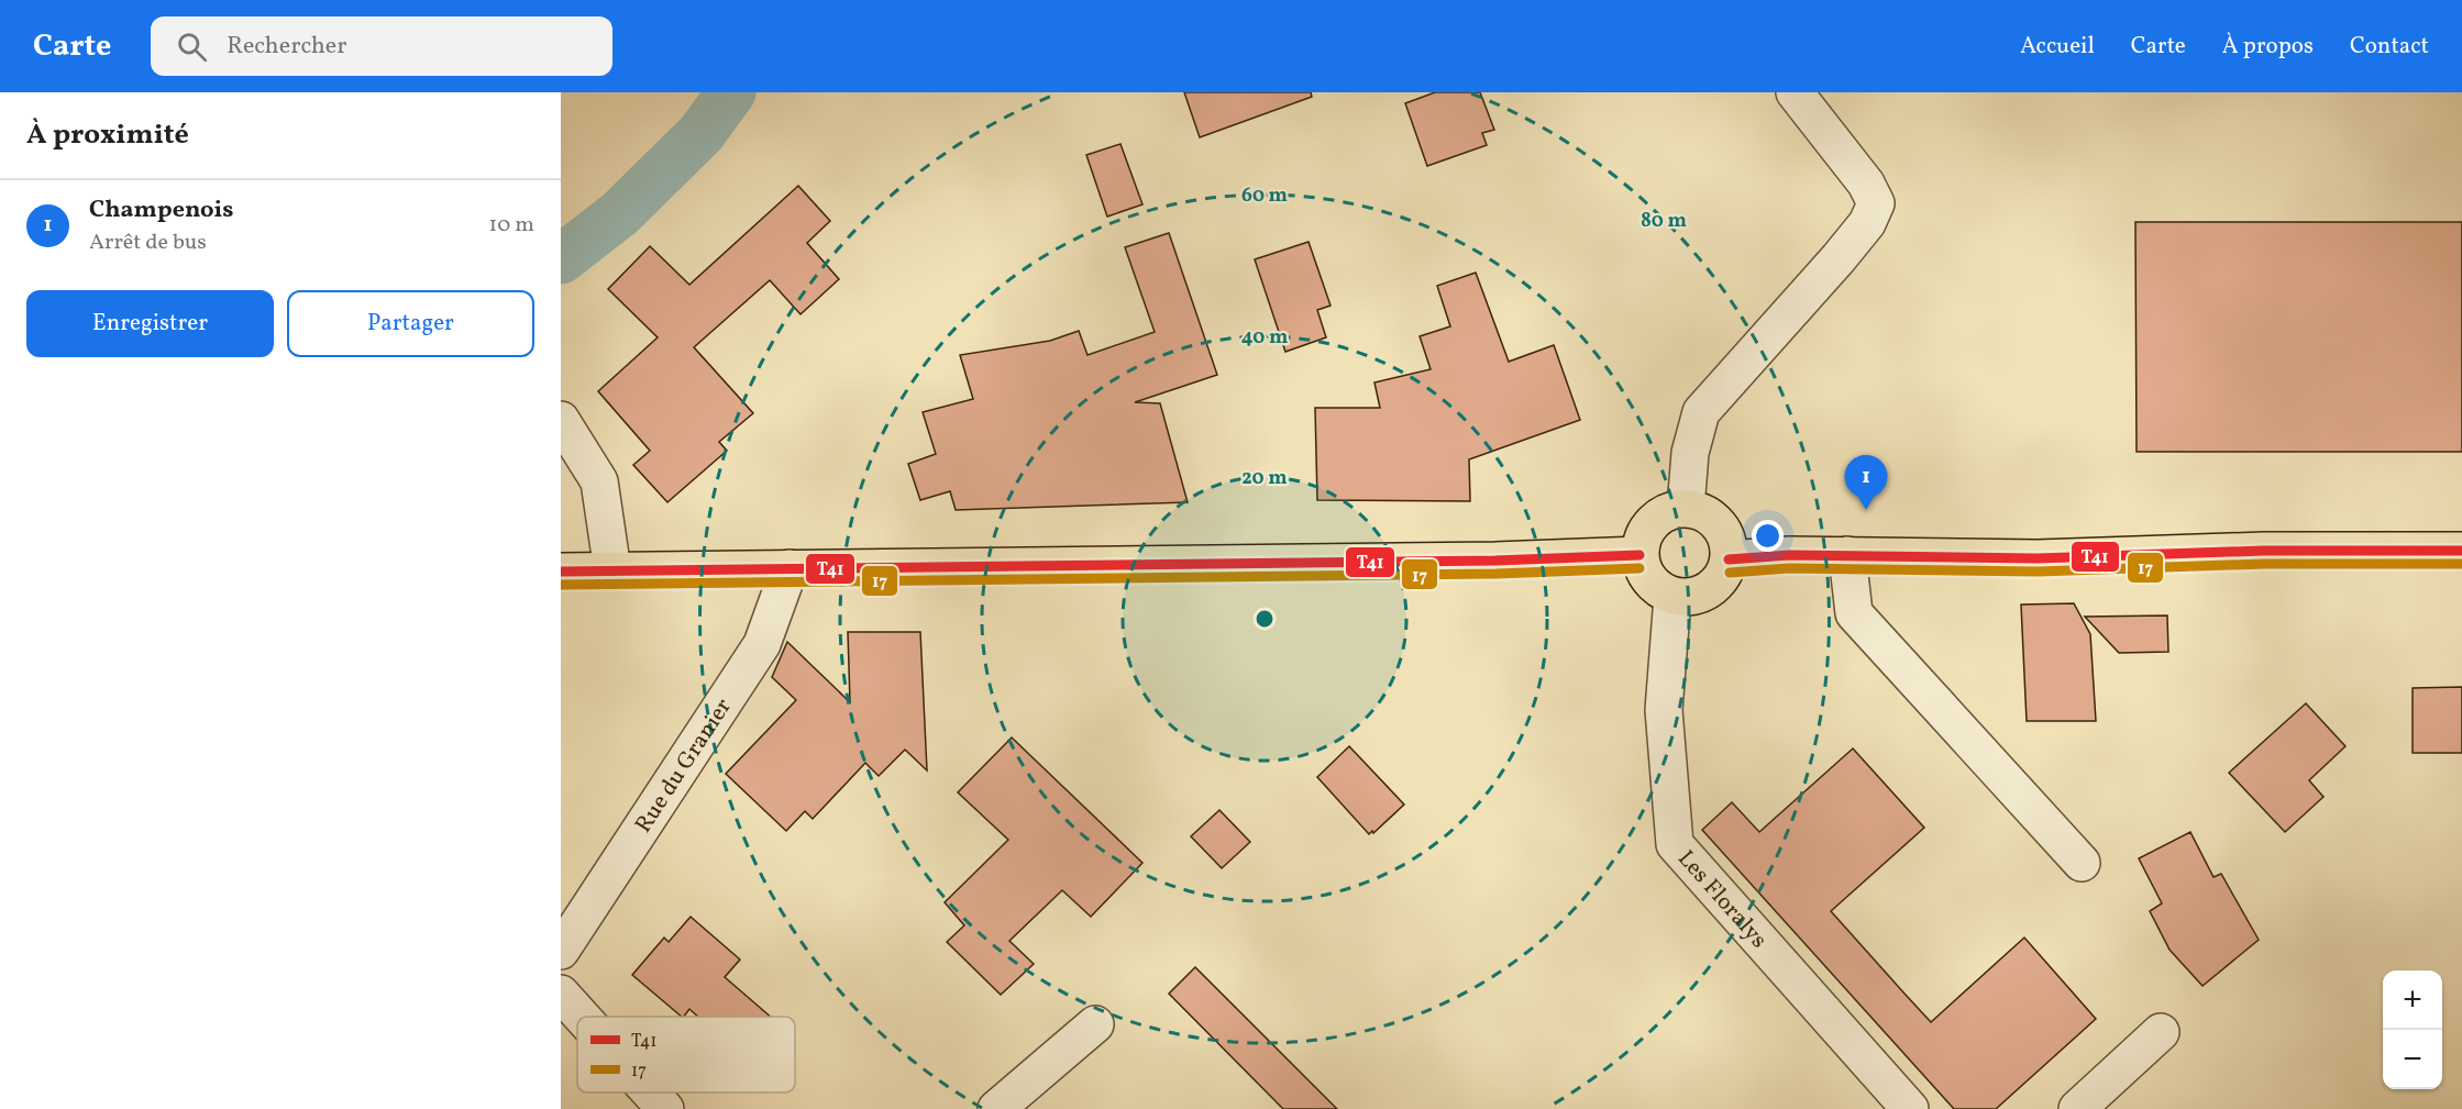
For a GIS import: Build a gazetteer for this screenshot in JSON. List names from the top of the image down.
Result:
{
  "streets": {
    "street": ["Rue du Granier", "Les Floralys"]
  },
  "lines": ["transit line T41", "transit line 17"],
  "legend": ["T41", "17"],
  "page": {
    "header": "Carte",
    "search": "Rechercher",
    "nav": [
      "Accueil",
      "Carte",
      "À propos",
      "Contact"
    ],
    "heading": "À proximité",
    "list": [
      {
        "mark": "1",
        "name": "Champenois",
        "note": "Arrêt de bus",
        "value": "10 m"
      }
    ],
    "buttons": ["Enregistrer", "Partager"],
    "pins": "1",
    "map_buttons": ["+", "−"]
  },
  "rings": [
    "60 m",
    "80 m",
    "40 m",
    "20 m"
  ]
}
